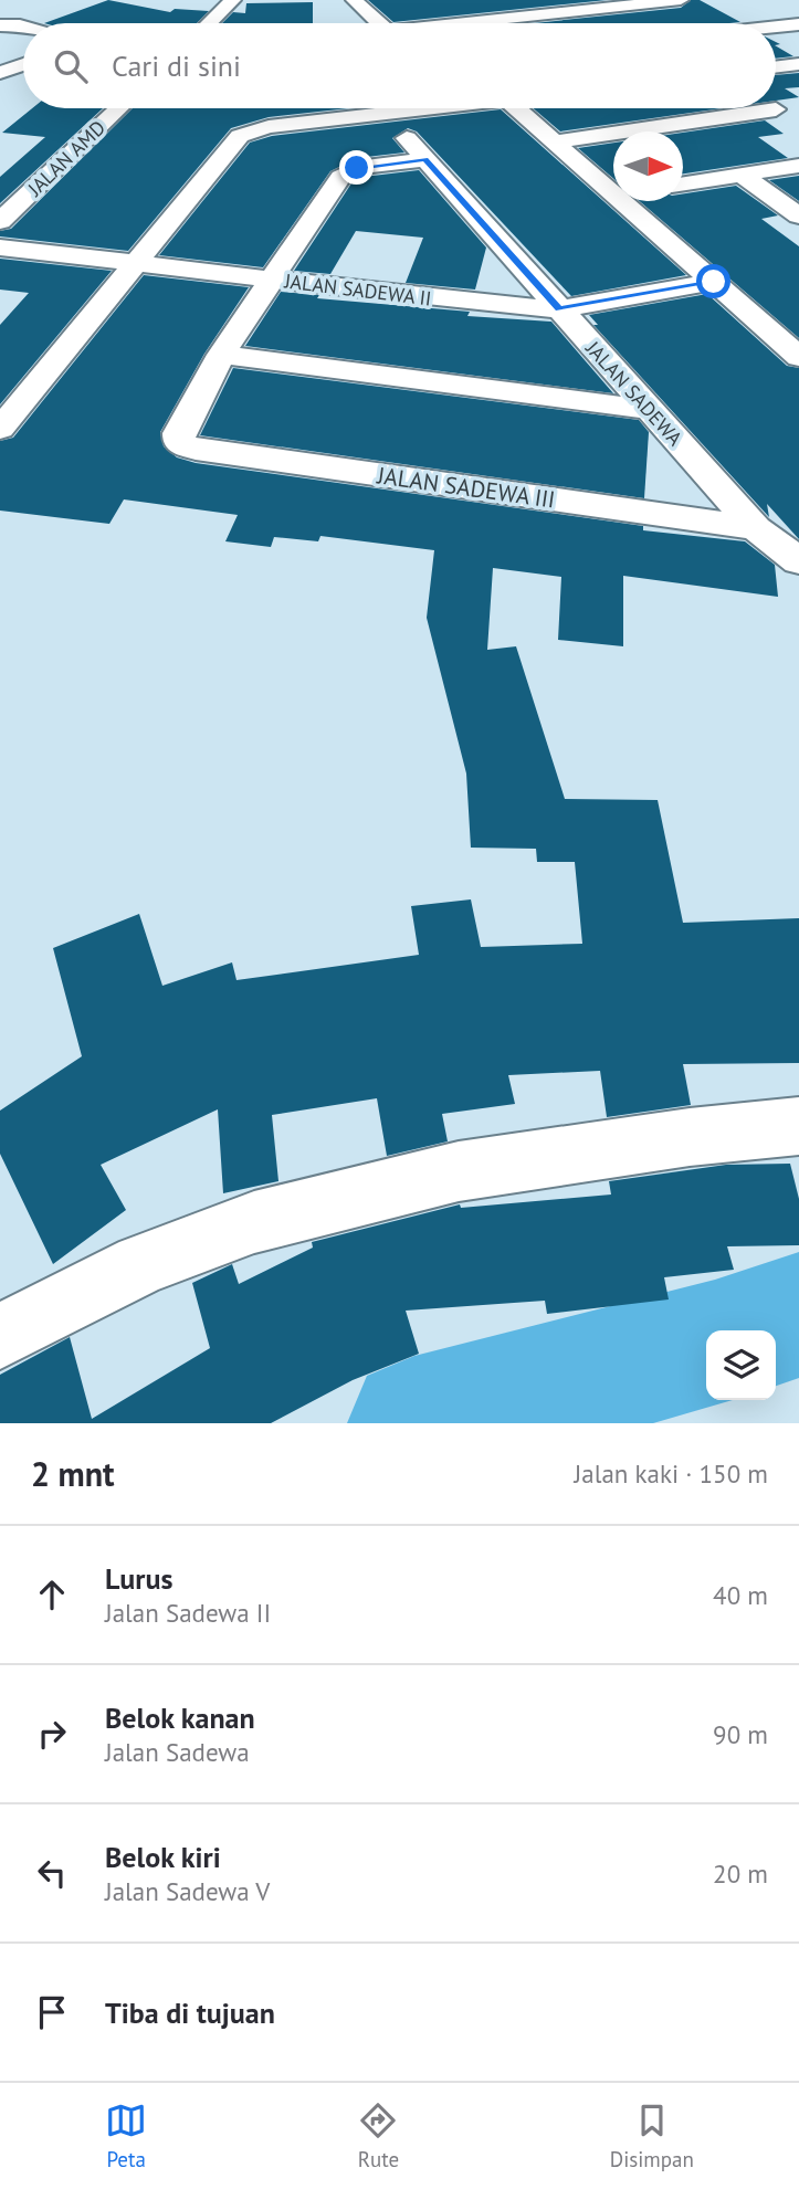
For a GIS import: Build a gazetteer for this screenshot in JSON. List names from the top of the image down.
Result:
{
  "streets": {
    "street": [
      "JALAN AMD",
      "JALAN SADEWA II",
      "JALAN SADEWA",
      "JALAN SADEWA III"
    ]
  },
  "crossings": [
    ["JALAN SADEWA II", "JALAN SADEWA"],
    ["JALAN SADEWA", "JALAN SADEWA III"]
  ],
  "north": "right",
  "page": {
    "search": "Cari di sini",
    "heading": ["2 mnt", "Jalan kaki · 150 m"],
    "list": [
      ["Lurus", "Jalan Sadewa II", "40 m"],
      ["Belok kanan", "Jalan Sadewa", "90 m"],
      ["Belok kiri", "Jalan Sadewa V", "20 m"],
      "Tiba di tujuan"
    ],
    "nav": ["Peta", "Rute", "Disimpan"]
  }
}
